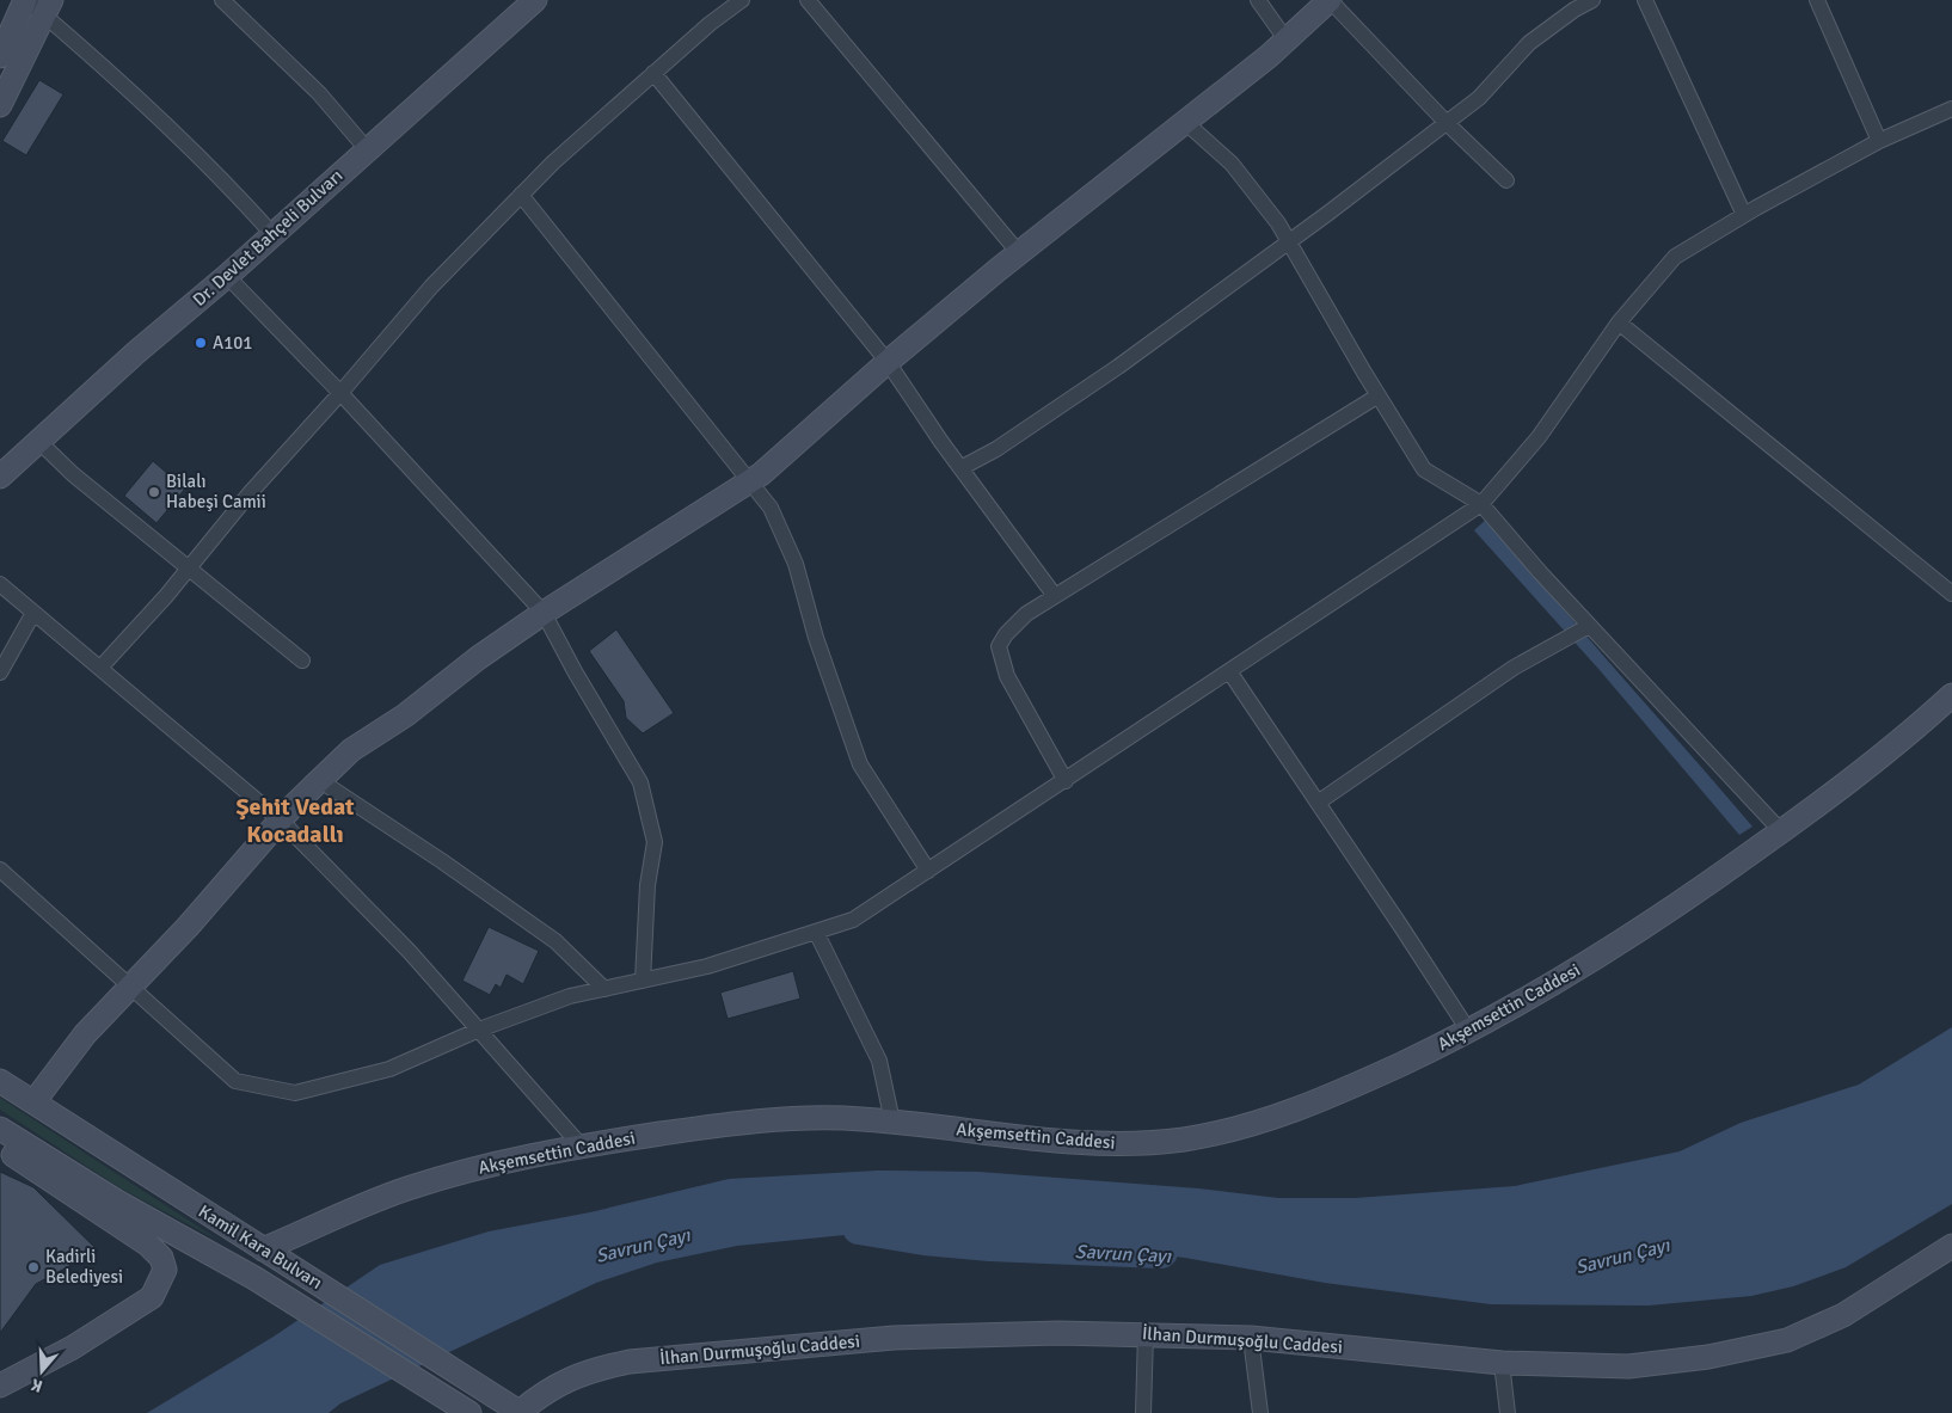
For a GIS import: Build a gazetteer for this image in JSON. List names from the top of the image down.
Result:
{
  "streets": {
    "street": [
      "Dr. Devlet Bahçeli Bulvarı",
      "Akşemsettin Caddesi",
      "Kamil Kara Bulvarı",
      "İlhan Durmuşoğlu Caddesi"
    ]
  },
  "crossings": [
    ["Akşemsettin Caddesi", "Kamil Kara Bulvarı"],
    ["Kamil Kara Bulvarı", "İlhan Durmuşoğlu Caddesi"]
  ],
  "districts": ["Şehit Vedat Kocadallı"],
  "water": ["Savrun Çayı"],
  "places": ["A101", "Bilalı Habeşi Camii", "Kadirli Belediyesi"],
  "north": "bottom"
}
